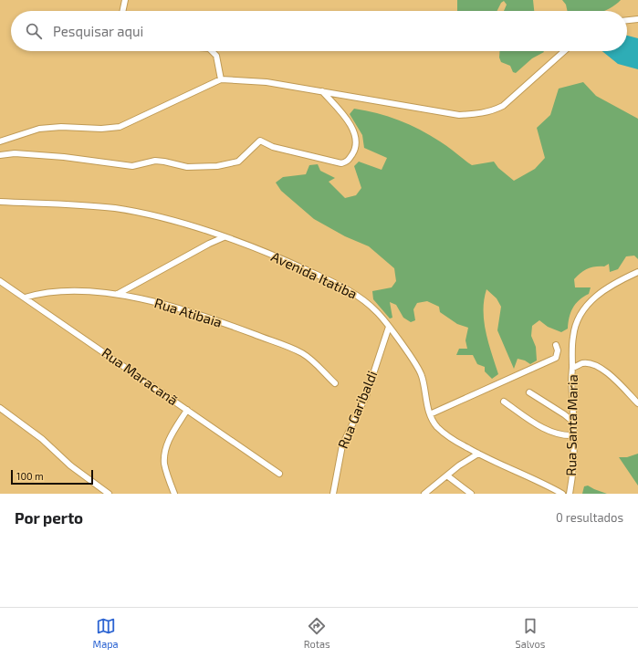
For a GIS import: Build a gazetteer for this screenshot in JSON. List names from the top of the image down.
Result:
{
  "streets": {
    "street": [
      "Avenida Itatiba",
      "Rua Atibaia",
      "Rua Maracanã",
      "Rua Garibaldi",
      "Rua Santa Maria"
    ]
  },
  "crossings": [
    ["Avenida Itatiba", "Rua Garibaldi"],
    ["Rua Atibaia", "Rua Maracanã"]
  ],
  "scale_bar": "100 m",
  "page": {
    "search": "Pesquisar aqui",
    "scale": "100 m",
    "heading": ["Por perto", "0 resultados"],
    "nav": ["Mapa", "Rotas", "Salvos"]
  }
}
